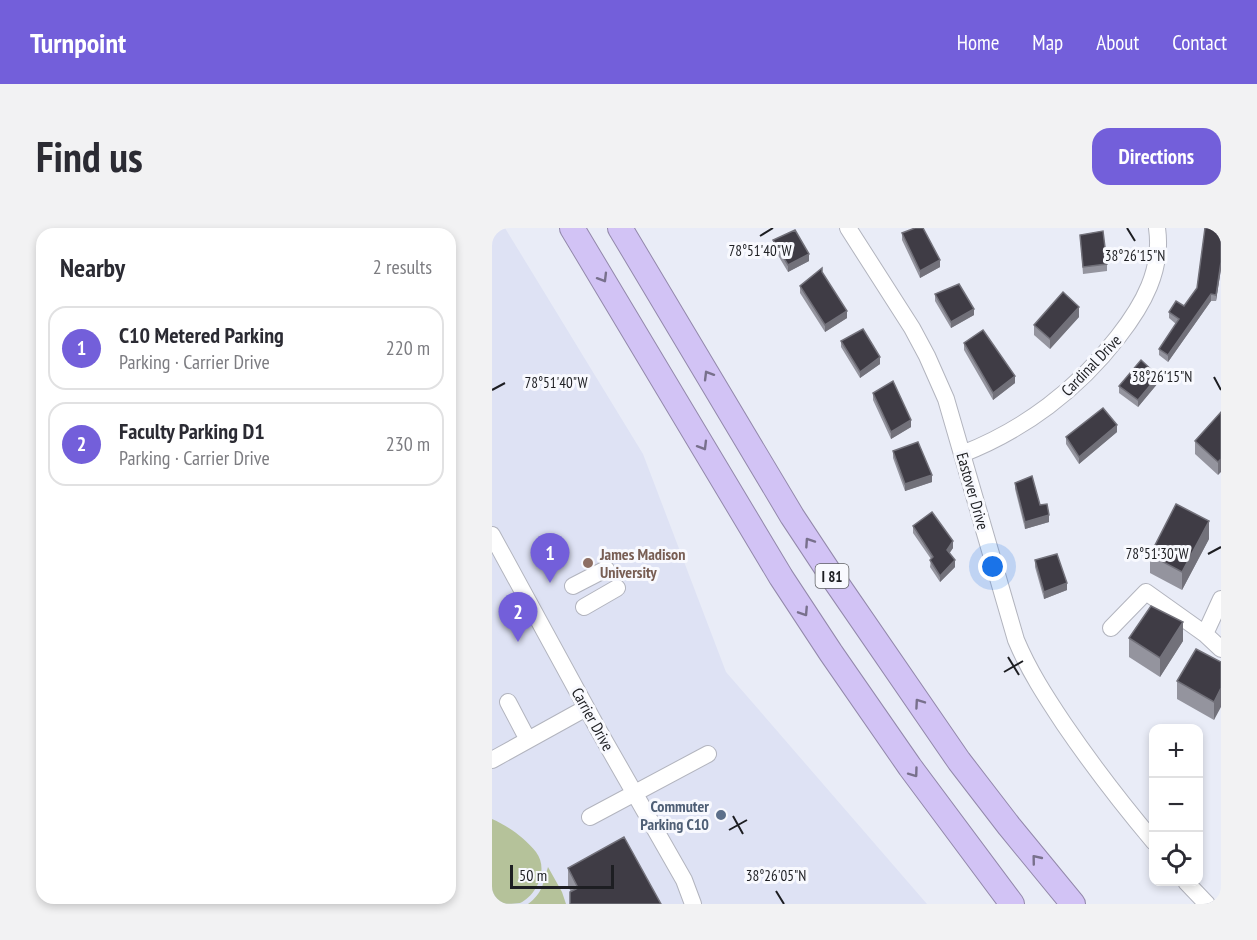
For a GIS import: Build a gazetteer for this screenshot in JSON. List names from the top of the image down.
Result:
{
  "streets": {
    "highway": ["I 81"],
    "street": ["Cardinal Drive", "Eastover Drive", "Carrier Drive"]
  },
  "crossings": [
    ["Cardinal Drive", "Eastover Drive"]
  ],
  "places": ["James Madison University", "Commuter Parking C10"],
  "scale_bar": "50 m",
  "page": {
    "header": "Turnpoint",
    "nav": [
      "Home",
      "Map",
      "About",
      "Contact"
    ],
    "buttons": "Directions",
    "title": "Find us",
    "heading": ["Nearby", "2 results"],
    "list": [
      {
        "mark": "1",
        "name": "C10 Metered Parking",
        "note": "Parking · Carrier Drive",
        "value": "220 m"
      },
      {
        "mark": "2",
        "name": "Faculty Parking D1",
        "note": "Parking · Carrier Drive",
        "value": "230 m"
      }
    ],
    "pins": ["1", "2"],
    "map_buttons": ["+", "−"],
    "scale": "50 m"
  },
  "coordinates": [
    "78°51'40\"W",
    "38°26'15\"N",
    "78°51'30\"W",
    "38°26'05\"N"
  ]
}
